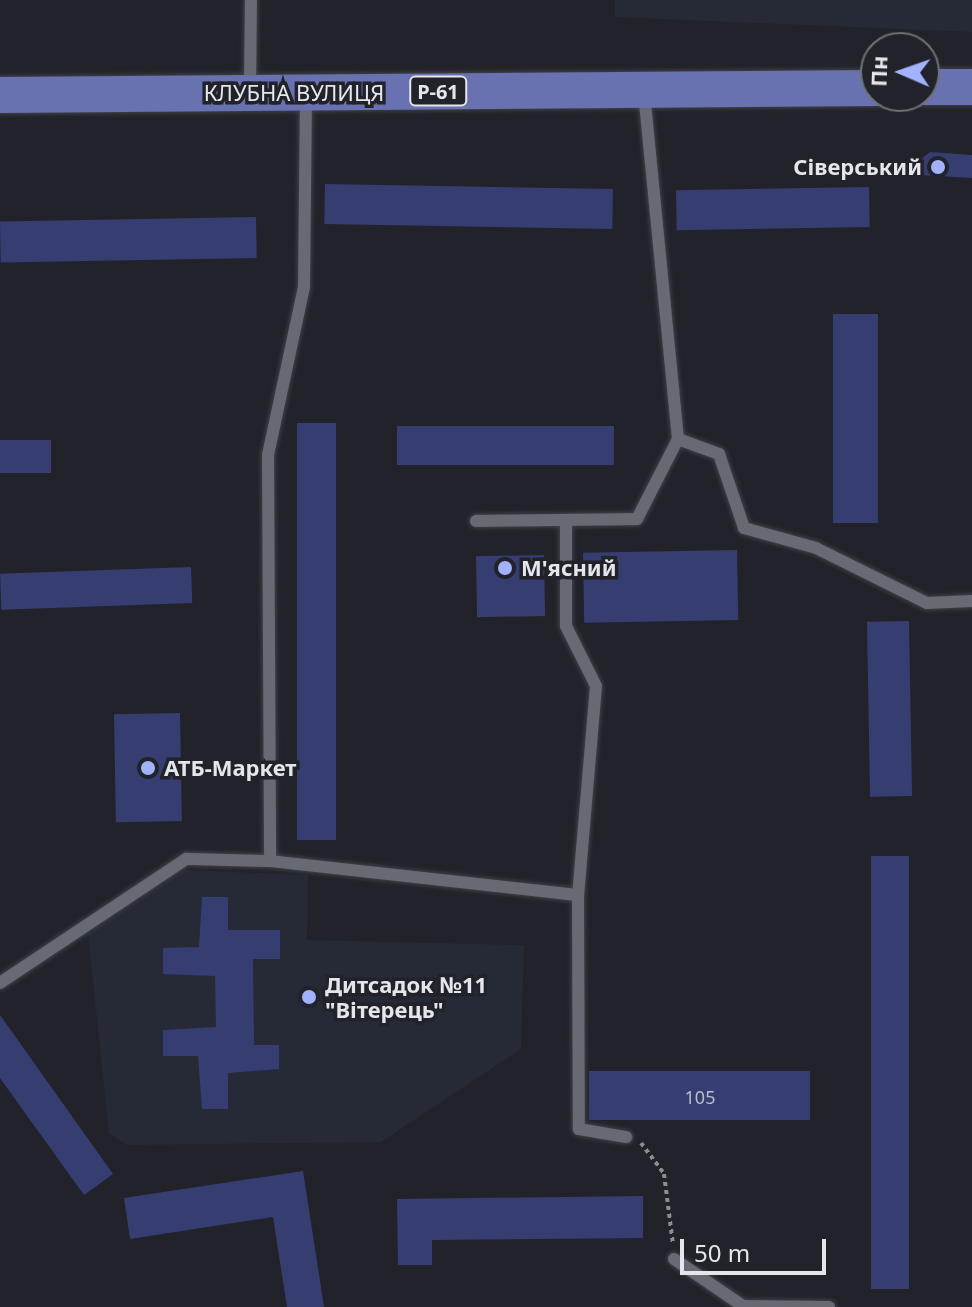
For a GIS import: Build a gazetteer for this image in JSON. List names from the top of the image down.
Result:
{
  "streets": {
    "main road": ["Р-61", "КЛУБНА ВУЛИЦЯ"]
  },
  "places": [
    "Сіверський",
    "М'ясний",
    "АТБ-Маркет",
    "Дитсадок №11 \"Вітерець\""
  ],
  "house_numbers": ["105"],
  "scale_bar": "50 m",
  "north": "left"
}
